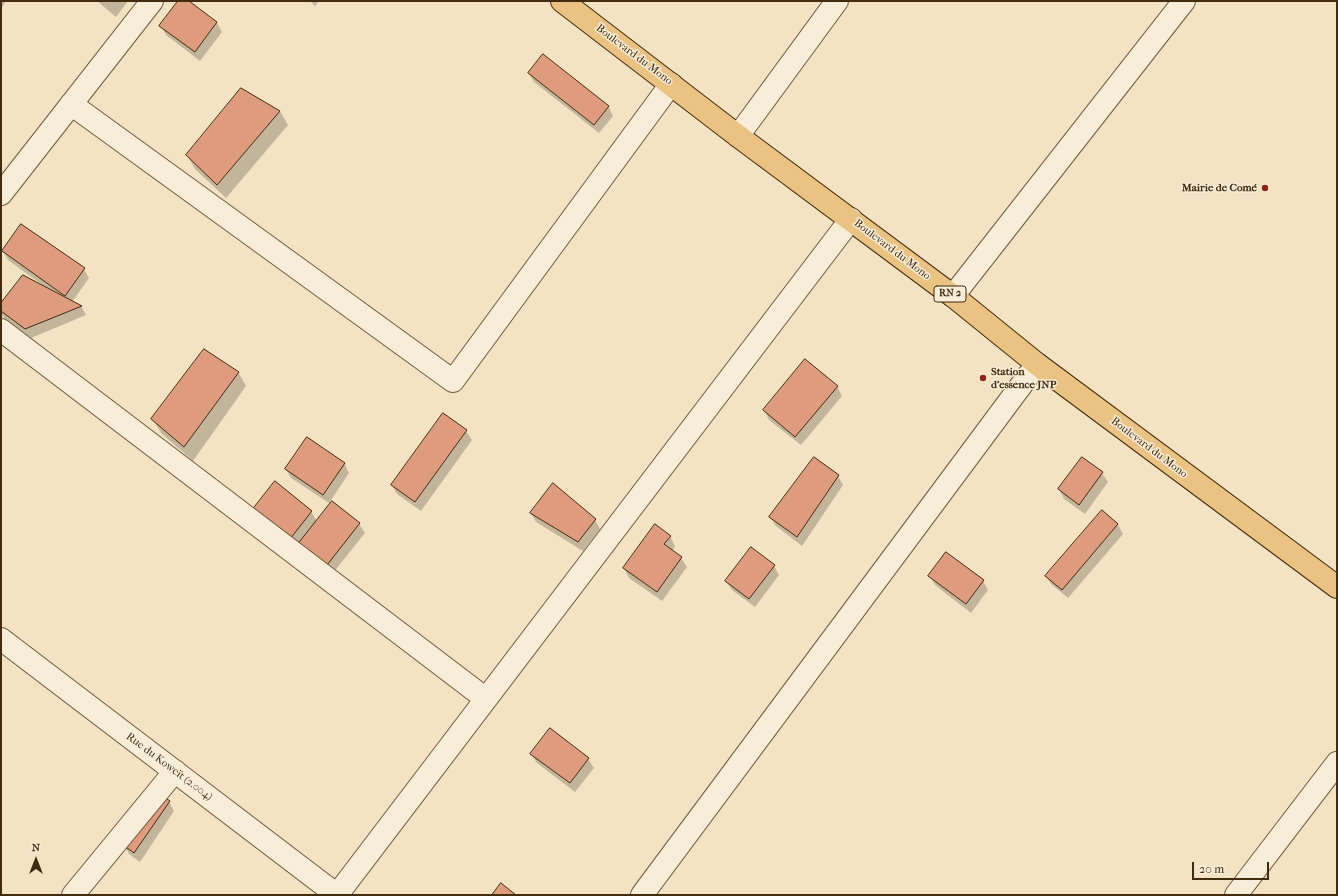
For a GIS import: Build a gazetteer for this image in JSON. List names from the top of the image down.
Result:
{
  "streets": {
    "main road": ["Boulevard du Mono", "RN 2"],
    "street": ["Rue du Koweït (2.004)"]
  },
  "places": ["Mairie de Comé", "Station d'essence JNP"],
  "scale_bar": "20 m",
  "north": "top"
}
